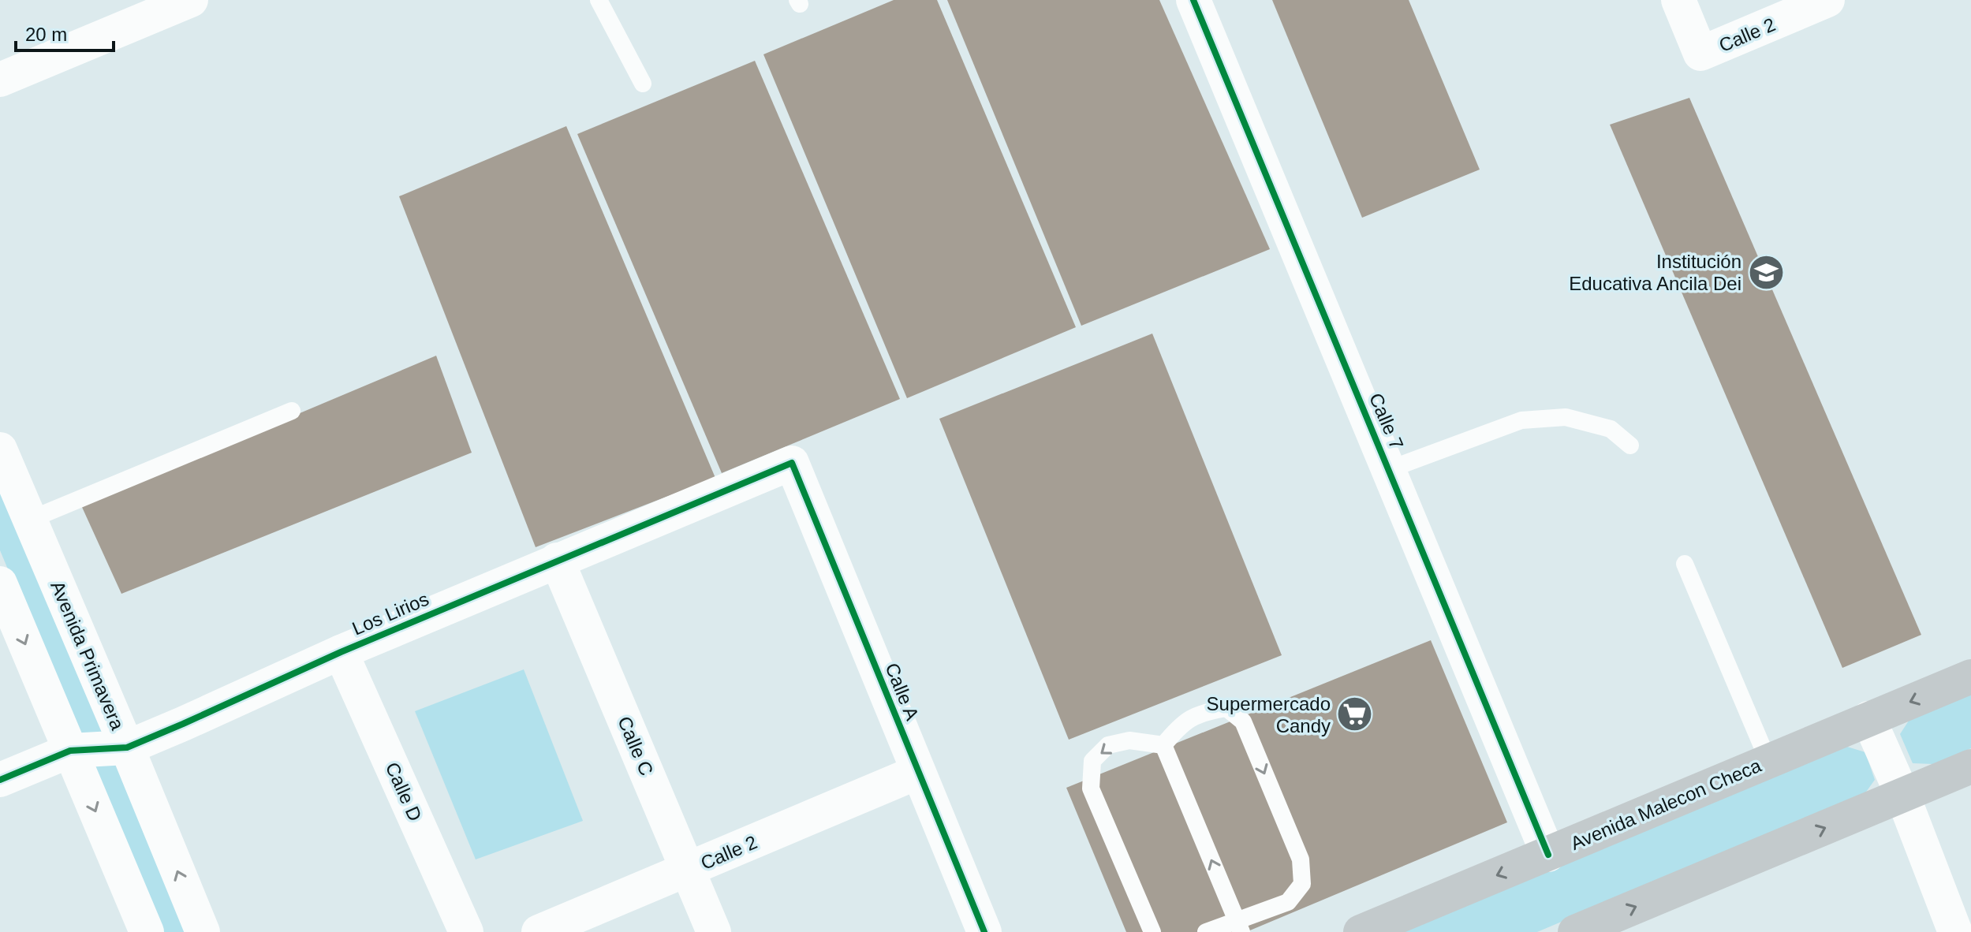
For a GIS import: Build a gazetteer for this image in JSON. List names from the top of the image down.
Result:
{
  "streets": {
    "main road": ["Avenida Malecon Checa"],
    "street": [
      "Calle 2",
      "Calle 7",
      "Los Lirios",
      "Avenida Primavera",
      "Calle A",
      "Calle C",
      "Calle D"
    ]
  },
  "crossings": [
    ["Calle 2", "Calle A"],
    ["Calle 2", "Calle C"],
    ["Calle 7", "Avenida Malecon Checa"],
    ["Los Lirios", "Avenida Primavera"],
    ["Los Lirios", "Calle A"],
    ["Los Lirios", "Calle C"],
    ["Los Lirios", "Calle D"]
  ],
  "one_way": ["Avenida Malecon Checa"],
  "places": {
    "school or university": ["Institución Educativa Ancila Dei"],
    "supermarket": ["Supermercado Candy"]
  },
  "scale_bar": "20 m"
}
